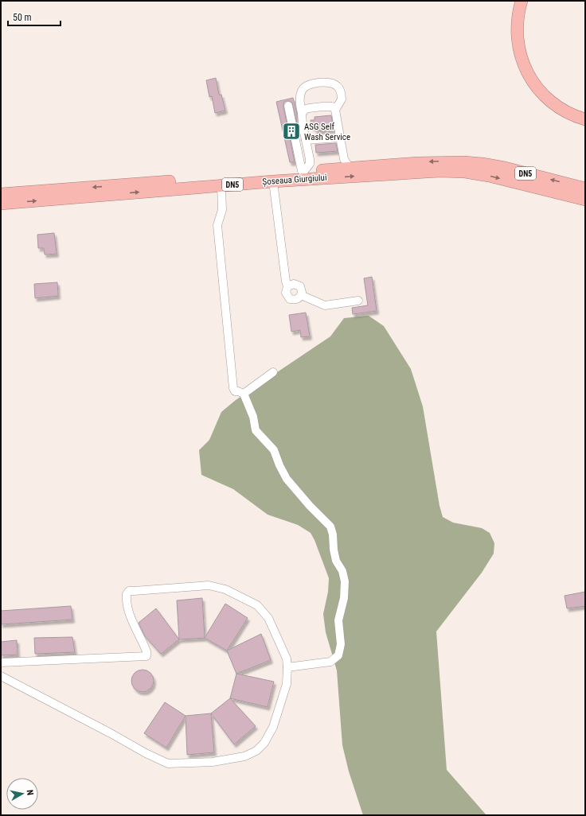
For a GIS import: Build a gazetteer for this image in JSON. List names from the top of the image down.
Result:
{
  "streets": {
    "highway": ["DN5", "Șoseaua Giurgiului"]
  },
  "places": {
    "building": ["ASG Self Wash Service"]
  },
  "scale_bar": "50 m",
  "north": "right"
}
